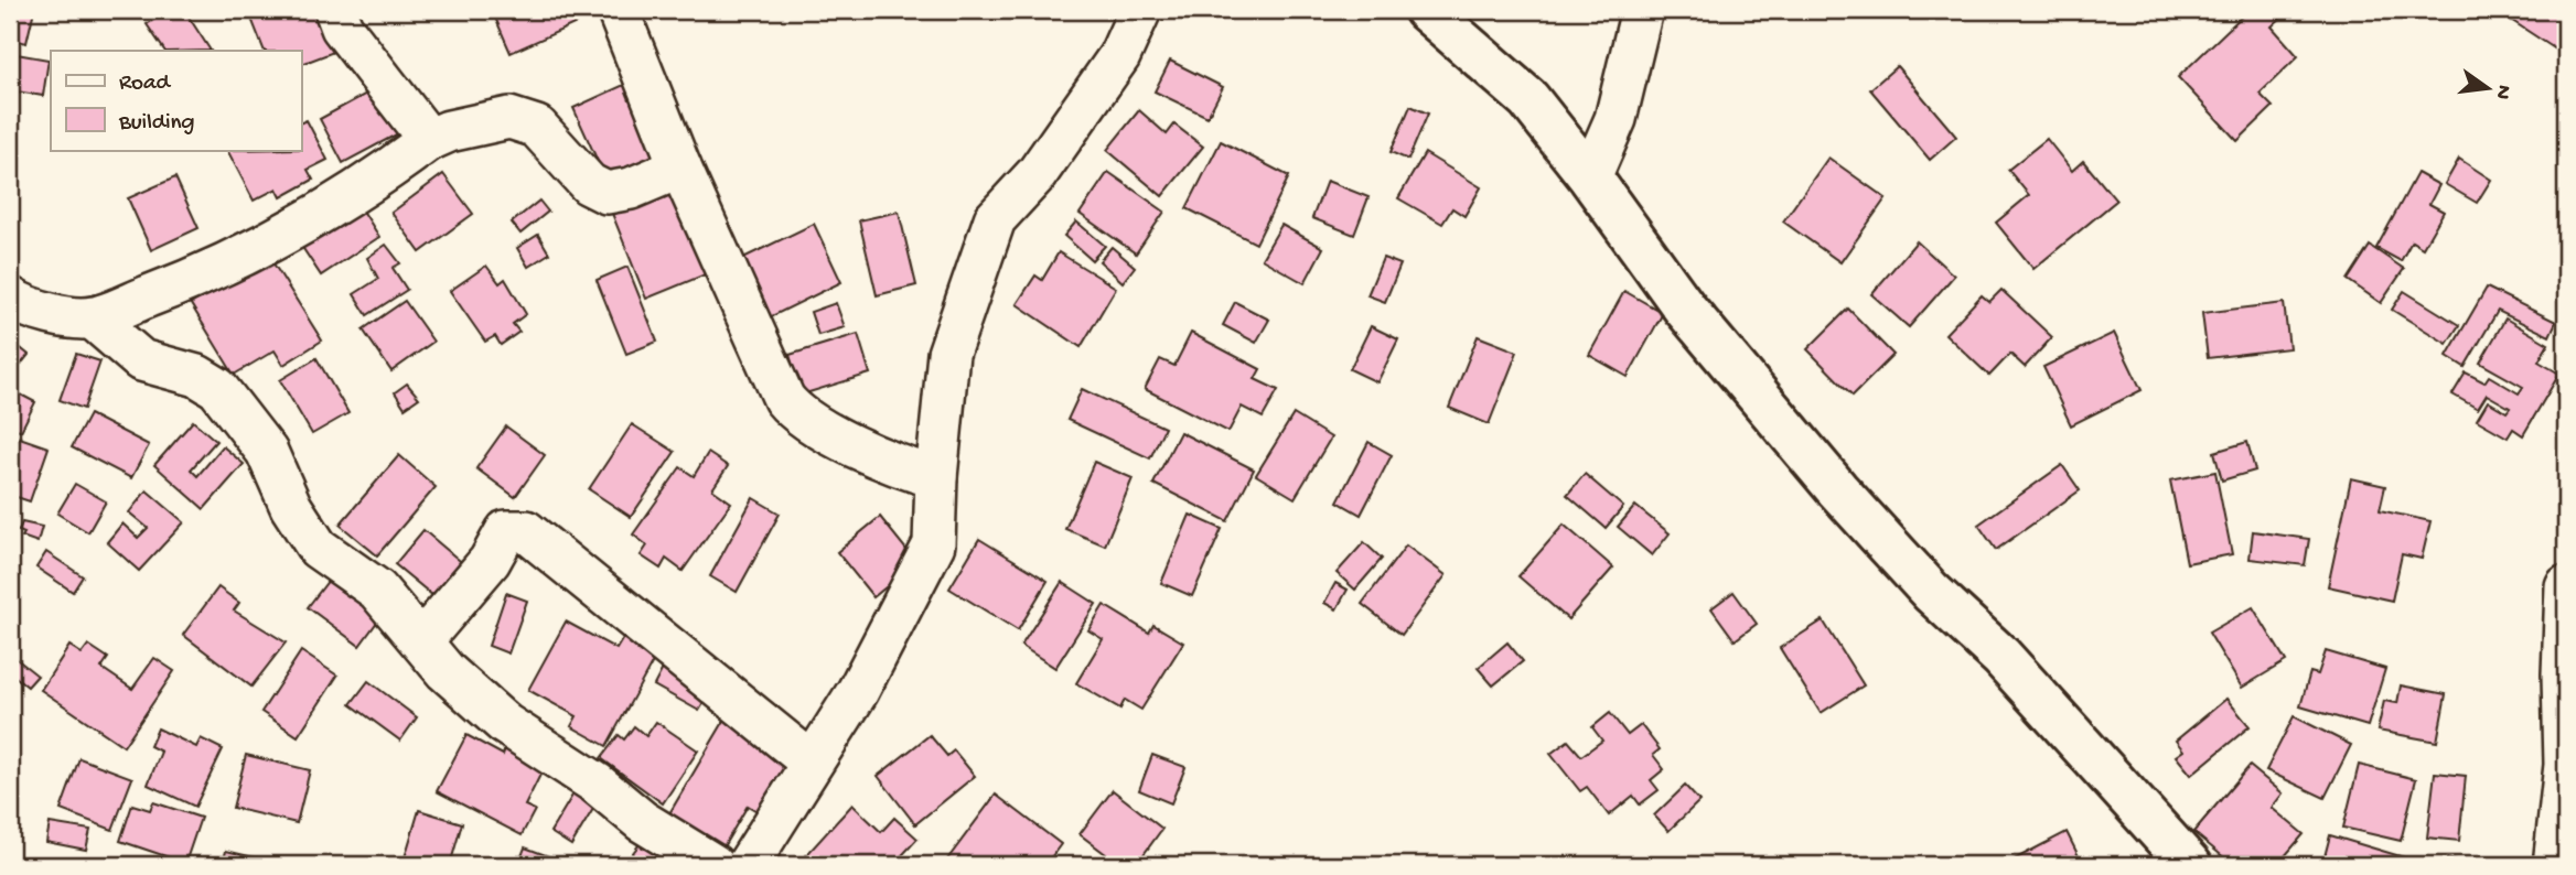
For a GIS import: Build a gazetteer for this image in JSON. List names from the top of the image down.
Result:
{
  "legend": ["Road", "Building"],
  "north": "right"
}
